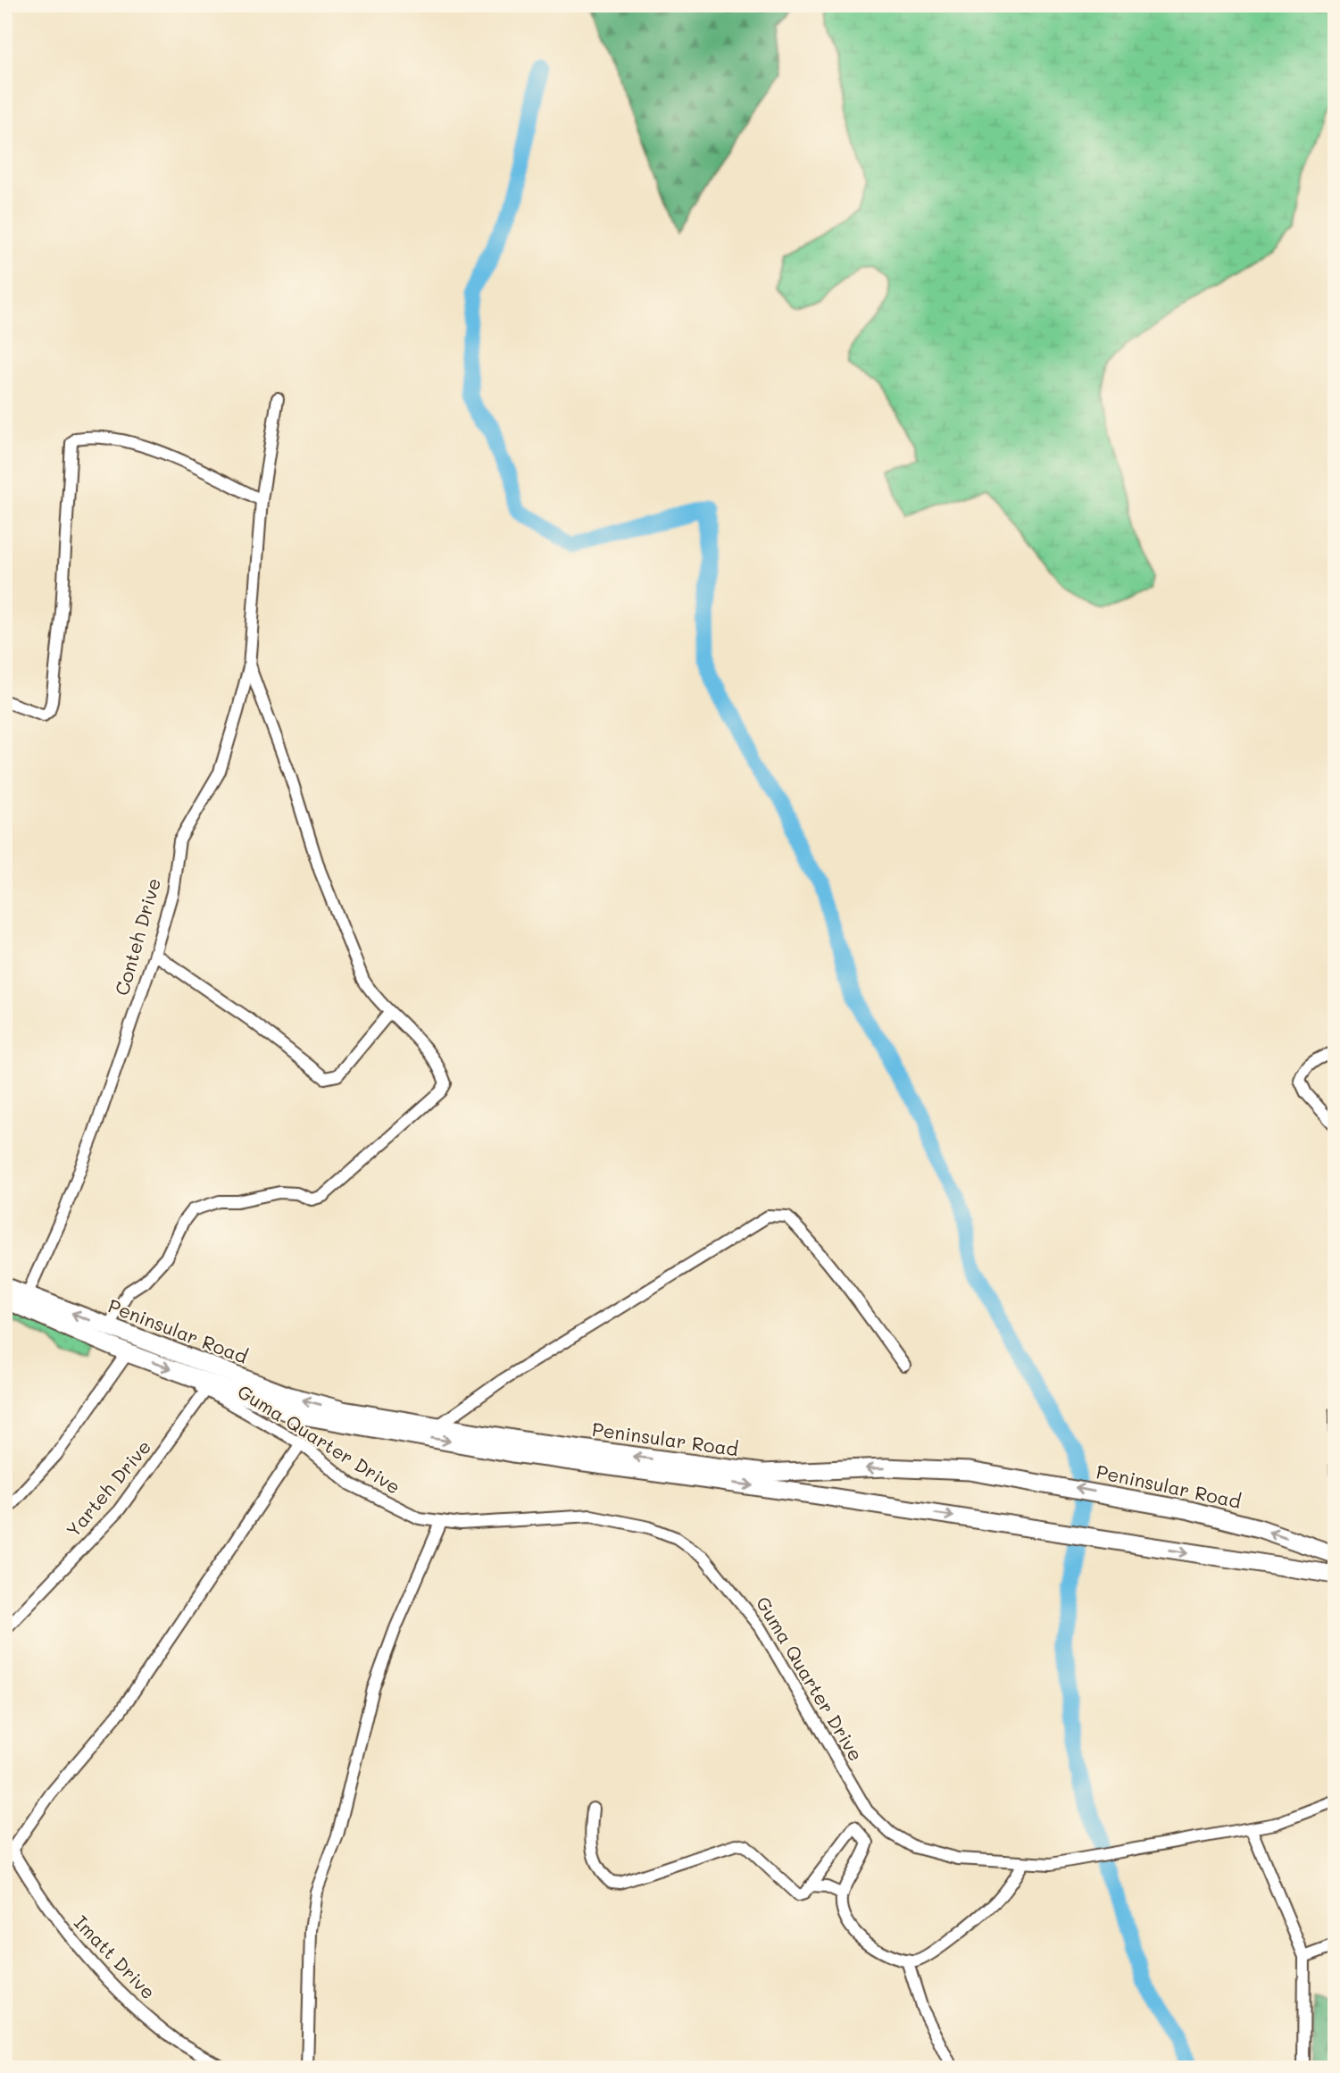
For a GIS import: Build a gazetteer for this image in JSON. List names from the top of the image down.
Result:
{
  "streets": {
    "main road": ["Peninsular Road"],
    "street": [
      "Conteh Drive",
      "Guma Quarter Drive",
      "Yarteh Drive",
      "Imatt Drive"
    ]
  },
  "crossings": [
    ["Conteh Drive", "Peninsular Road"],
    ["Peninsular Road", "Guma Quarter Drive"],
    ["Guma Quarter Drive", "Yarteh Drive"]
  ]
}
